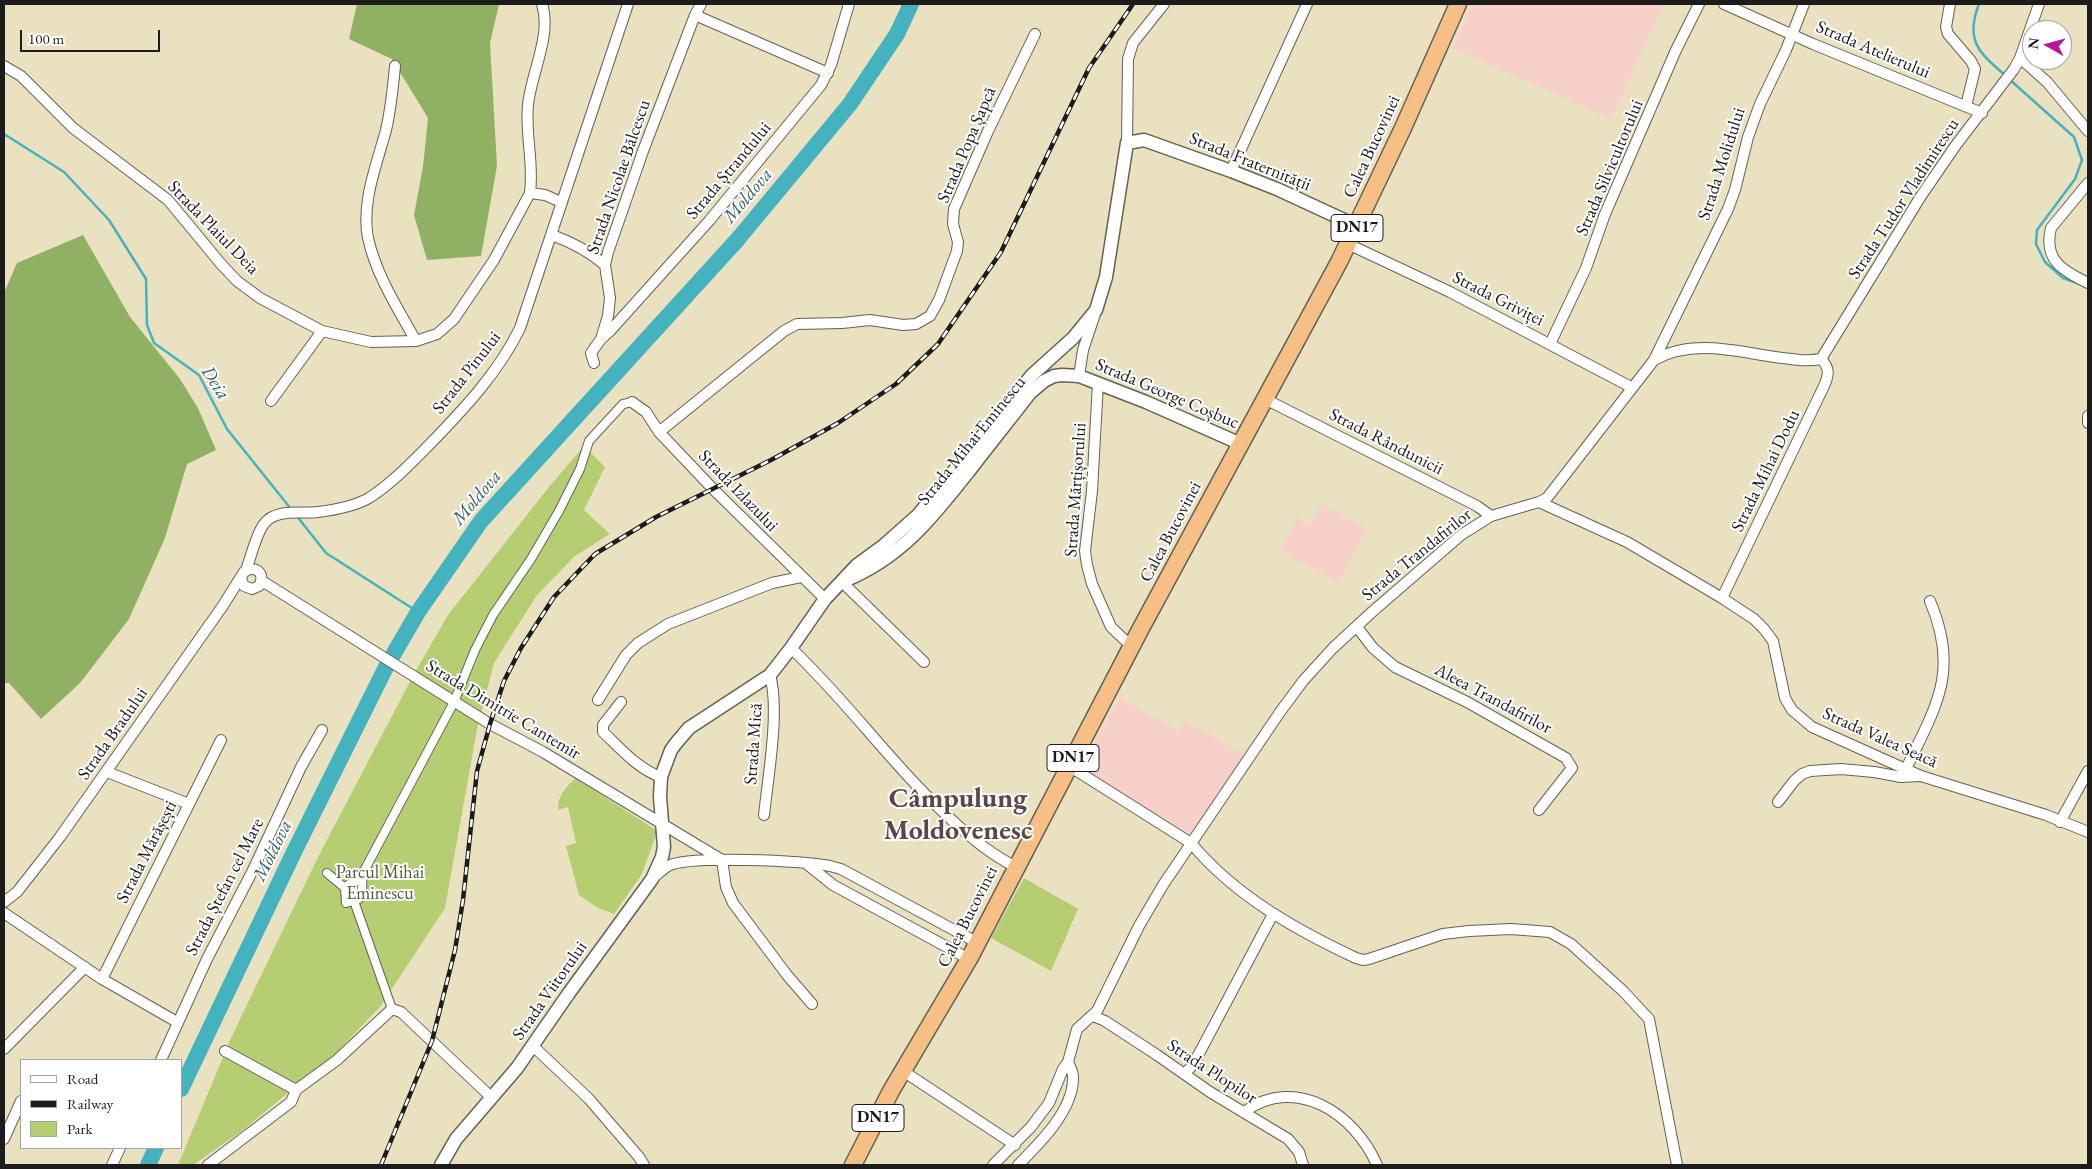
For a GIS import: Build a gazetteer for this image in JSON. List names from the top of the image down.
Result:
{
  "streets": {
    "highway": ["Calea Bucovinei", "DN17"],
    "street": [
      "Strada Atelierului",
      "Strada Popa Șapcă",
      "Strada Fraternității",
      "Strada Molidului",
      "Strada Silvicultorului",
      "Strada Ștrandului",
      "Strada Nicolae Bălcescu",
      "Strada Tudor Vladimirescu",
      "Strada Plaiul Deia",
      "Strada Griviței",
      "Strada Pinului",
      "Strada George Coșbuc",
      "Strada Mihai Eminescu",
      "Strada Rândunicii",
      "Strada Mihai Dodu",
      "Strada Mărțișorului",
      "Strada Izlazului",
      "Strada Trandafirilor",
      "Aleea Trandafirilor",
      "Strada Dimitrie Cantemir",
      "Strada Bradului",
      "Strada Valea Seacă",
      "Strada Mică",
      "Strada Mărășești",
      "Strada Ștefan cel Mare",
      "Strada Viitorului",
      "Strada Plopilor"
    ]
  },
  "crossings": [
    ["Strada Atelierului", "Strada Molidului"],
    ["Strada Atelierului", "Strada Tudor Vladimirescu"],
    ["Strada Popa Șapcă", "Strada Izlazului"],
    ["Calea Bucovinei", "Strada Fraternității"],
    ["Calea Bucovinei", "DN17"],
    ["Calea Bucovinei", "Strada Griviței"],
    ["Calea Bucovinei", "Strada George Coșbuc"],
    ["Calea Bucovinei", "Strada Rândunicii"],
    ["Calea Bucovinei", "Strada Mărțișorului"],
    ["Calea Bucovinei", "Strada Dimitrie Cantemir"],
    ["Strada Fraternității", "Strada Mihai Eminescu"],
    ["Strada Molidului", "Strada Trandafirilor"],
    ["Strada Silvicultorului", "Strada Griviței"],
    ["Strada Ștrandului", "Strada Nicolae Bălcescu"],
    ["Strada Tudor Vladimirescu", "Strada Mihai Dodu"],
    ["Strada Tudor Vladimirescu", "Strada Trandafirilor"],
    ["Strada Griviței", "Strada Trandafirilor"],
    ["Strada Pinului", "Strada Dimitrie Cantemir"],
    ["Strada Pinului", "Strada Bradului"],
    ["Strada George Coșbuc", "Strada Mihai Eminescu"],
    ["Strada George Coșbuc", "Strada Mărțișorului"],
    ["Strada Mihai Eminescu", "Strada Izlazului"],
    ["Strada Mihai Eminescu", "Strada Dimitrie Cantemir"],
    ["Strada Mihai Eminescu", "Strada Mică"],
    ["Strada Mihai Eminescu", "Strada Viitorului"],
    ["Strada Rândunicii", "Strada Trandafirilor"],
    ["Strada Mihai Dodu", "Strada Trandafirilor"],
    ["Strada Mihai Dodu", "Strada Valea Seacă"],
    ["Strada Trandafirilor", "Aleea Trandafirilor"],
    ["Strada Trandafirilor", "Strada Valea Seacă"],
    ["Strada Trandafirilor", "Strada Plopilor"],
    ["Strada Dimitrie Cantemir", "Strada Bradului"],
    ["Strada Dimitrie Cantemir", "Strada Viitorului"]
  ],
  "districts": ["Câmpulung Moldovenesc"],
  "water": ["Moldova", "Deia"],
  "parks": ["Parcul Mihai Eminescu"],
  "legend": ["Road", "Railway", "Park"],
  "scale_bar": "100 m",
  "north": "left"
}
